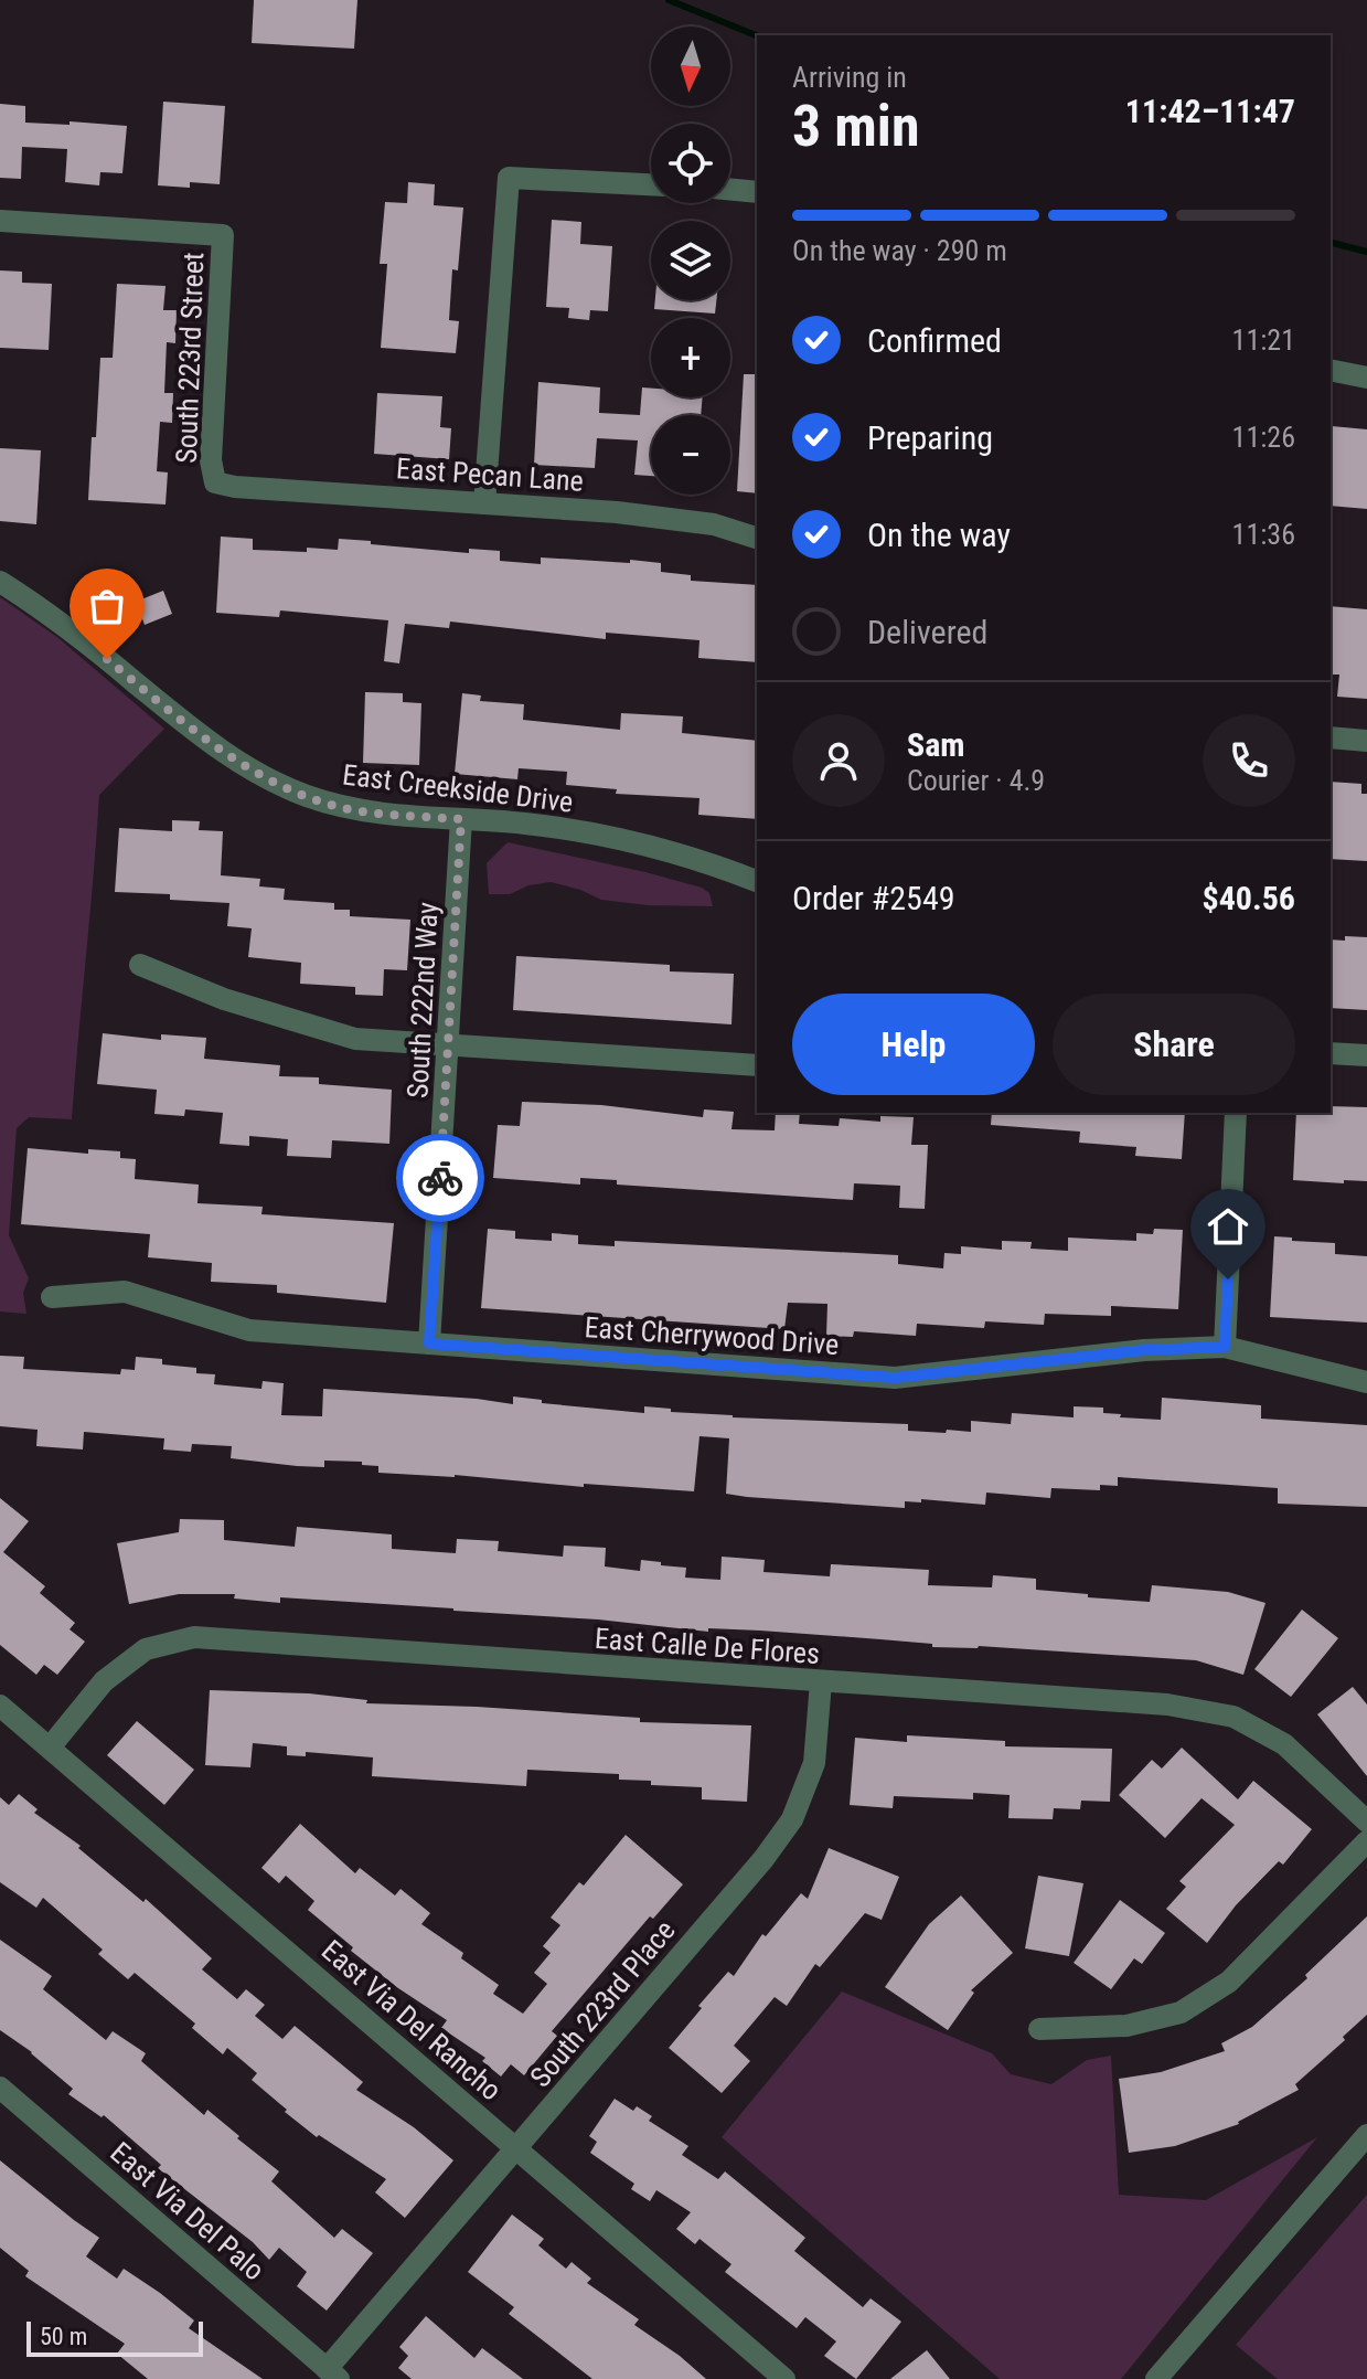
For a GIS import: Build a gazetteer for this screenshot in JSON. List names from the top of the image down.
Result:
{
  "streets": {
    "street": [
      "South 223rd Street",
      "East Pecan Lane",
      "East Creekside Drive",
      "South 222nd Way",
      "East Cherrywood Drive",
      "East Calle De Flores",
      "South 223rd Place",
      "East Via Del Rancho",
      "East Via Del Palo"
    ]
  },
  "crossings": [
    ["South 223rd Street", "East Pecan Lane"],
    ["East Creekside Drive", "South 222nd Way"],
    ["South 222nd Way", "East Cherrywood Drive"],
    ["East Calle De Flores", "South 223rd Place"],
    ["East Calle De Flores", "East Via Del Rancho"],
    ["South 223rd Place", "East Via Del Rancho"],
    ["South 223rd Place", "East Via Del Palo"]
  ],
  "scale_bar": "50 m",
  "north": "bottom",
  "page": {
    "map_buttons": ["+", "−"],
    "heading": ["3 min", "Arriving in", "11:42–11:47"],
    "panel": [
      "Sam",
      "Courier · 4.9",
      "Order #2549",
      "$40.56"
    ],
    "bar": "On the way · 290 m",
    "list": [
      ["Confirmed", "11:21"],
      ["Preparing", "11:26"],
      ["On the way", "11:36"],
      "Delivered"
    ],
    "buttons": ["Help", "Share"],
    "scale": "50 m"
  }
}
